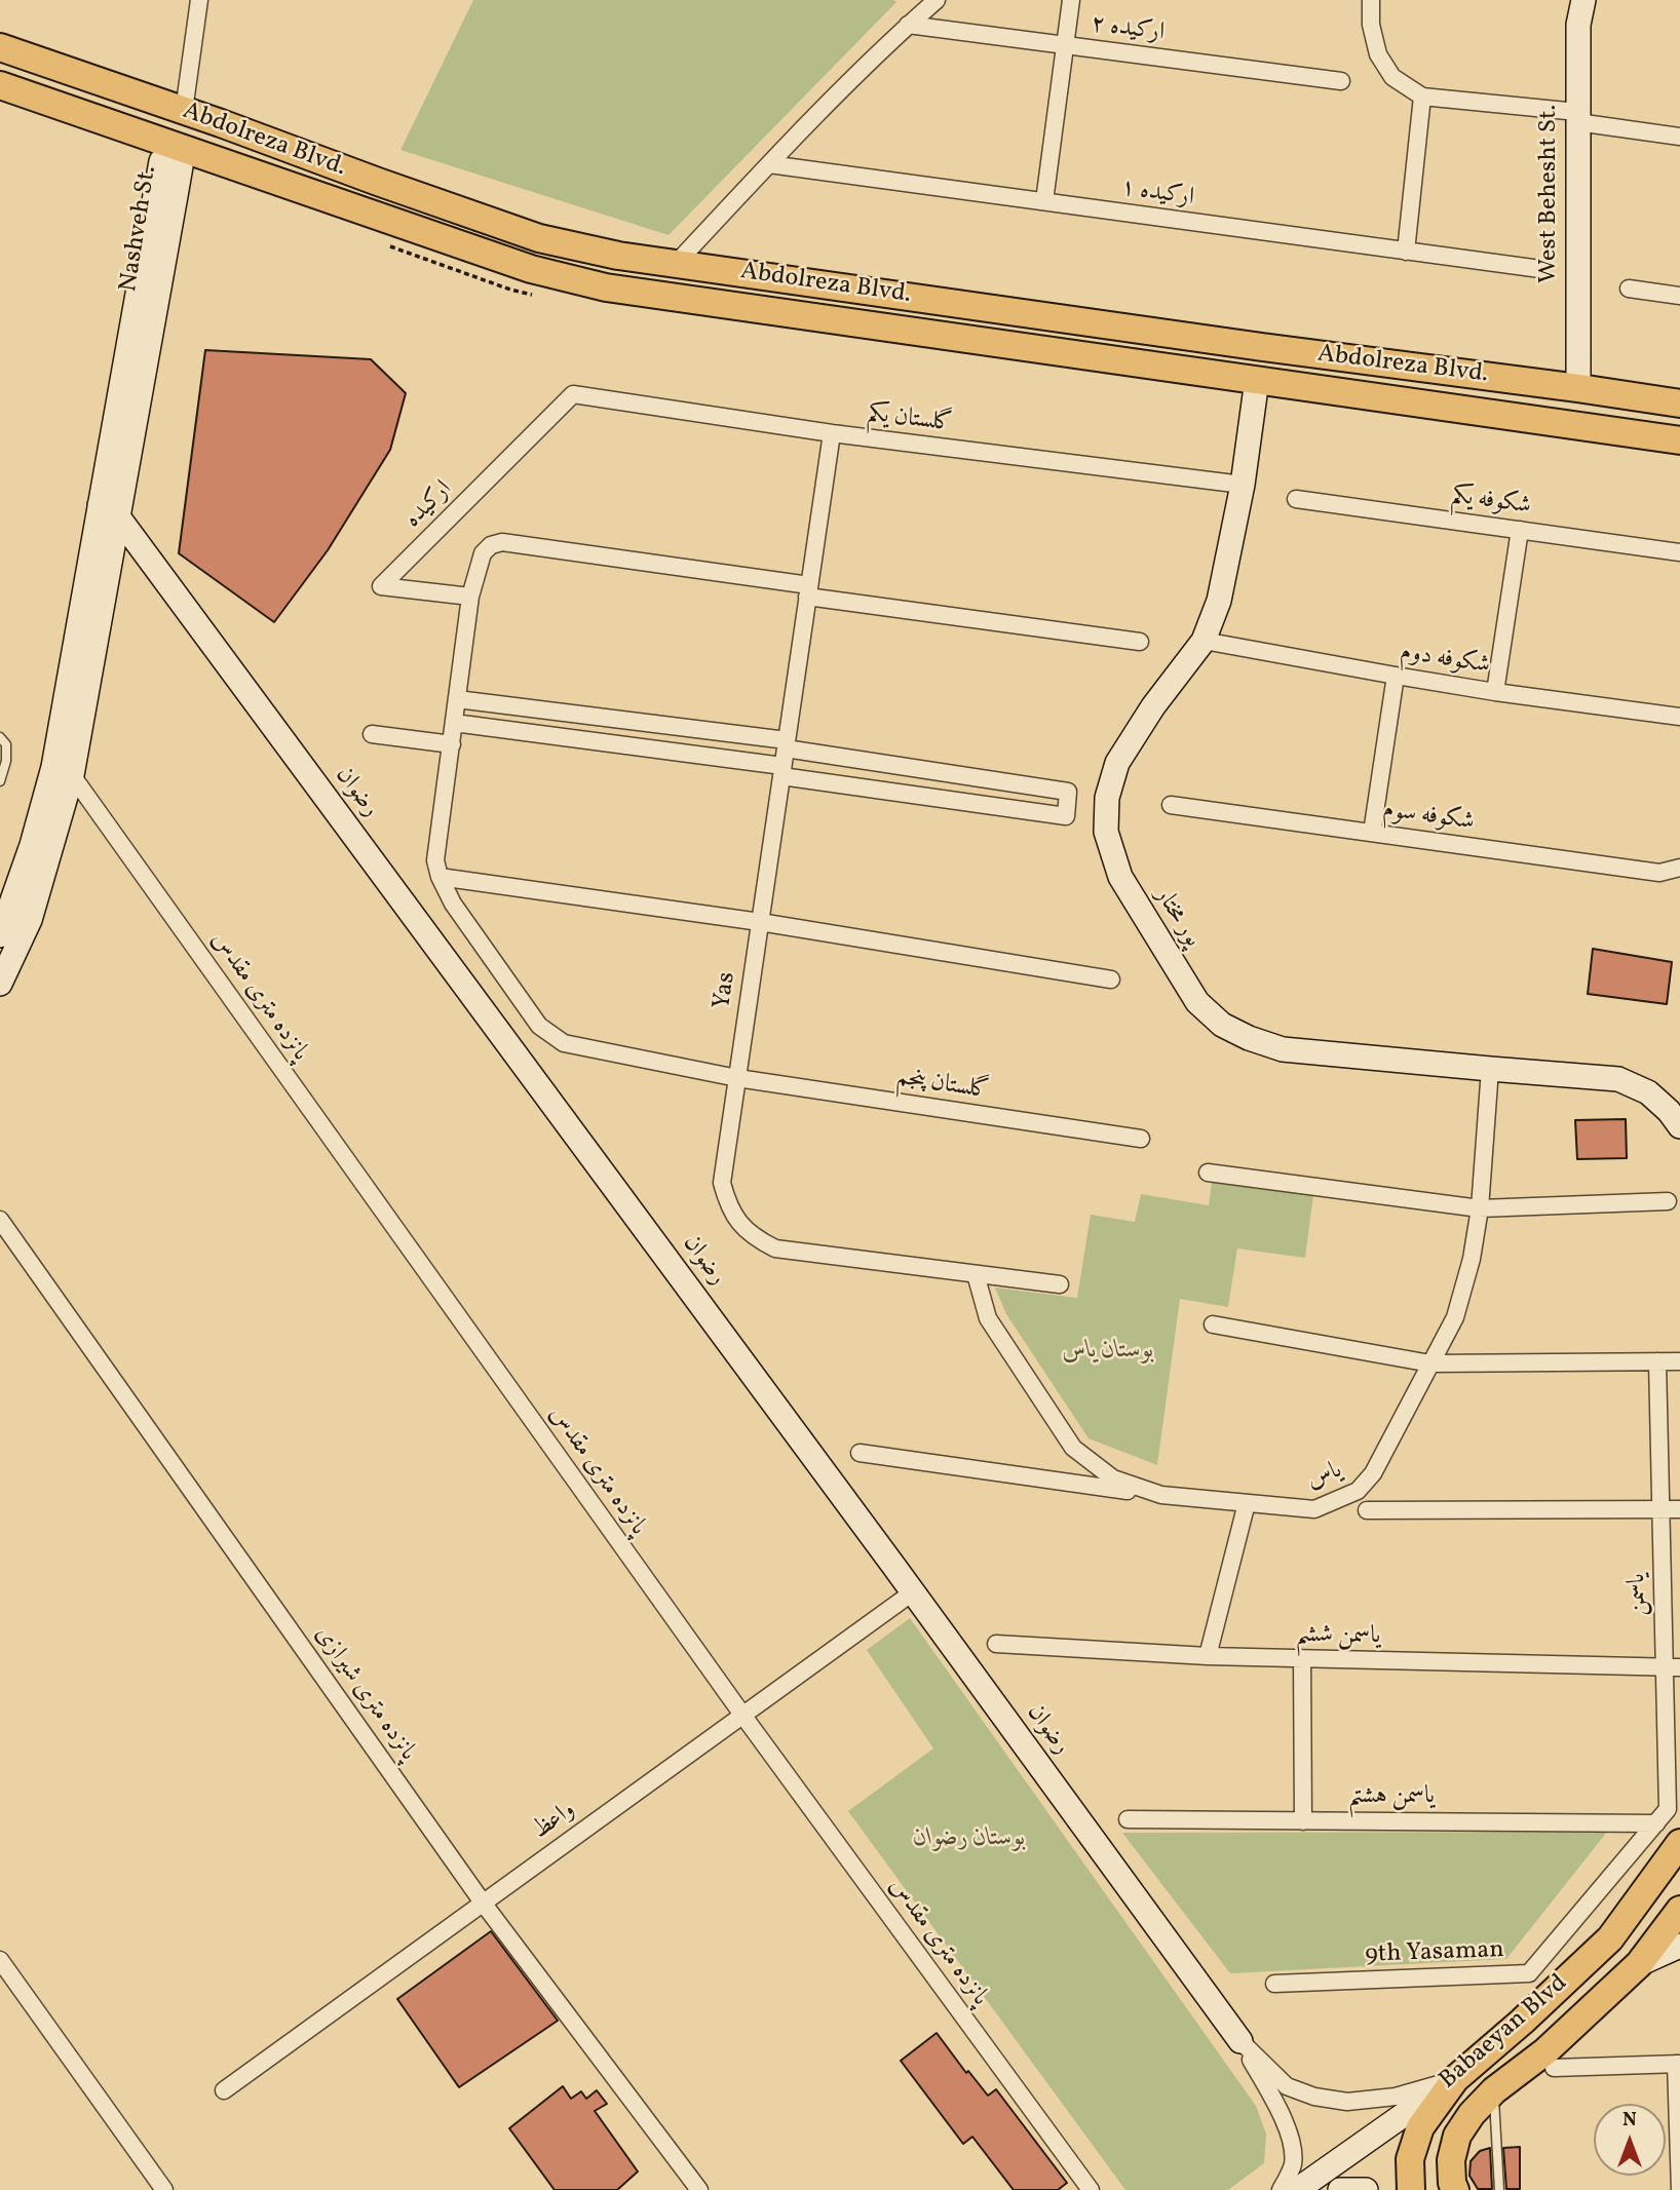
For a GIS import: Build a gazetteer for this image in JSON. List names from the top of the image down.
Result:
{
  "streets": {
    "main road": [
      "Abdolreza Blvd.",
      "West Behesht St.",
      "Nashveh St.",
      "رضوان",
      "پور مختار",
      "Babaeyan Blvd"
    ],
    "street": [
      "ارکیده ۲",
      "ارکیده ۱",
      "گلستان یکم",
      "شکوفه یکم",
      "ارکیده",
      "شکوفه دوم",
      "شکوفه سوم",
      "Yas",
      "پانزده متری مقدس",
      "گلستان پنجم",
      "یاس",
      "یاسمن",
      "یاسمن ششم",
      "پانزده متری شیرازی",
      "یاسمن هشتم",
      "واعظ",
      "9th Yasaman"
    ]
  },
  "crossings": [
    ["Abdolreza Blvd.", "West Behesht St."],
    ["Abdolreza Blvd.", "Nashveh St."],
    ["Abdolreza Blvd.", "پور مختار"],
    ["Nashveh St.", "رضوان"],
    ["Nashveh St.", "پانزده متری مقدس"],
    ["گلستان یکم", "ارکیده"],
    ["گلستان یکم", "پور مختار"],
    ["گلستان یکم", "Yas"],
    ["شکوفه دوم", "پور مختار"],
    ["رضوان", "واعظ"],
    ["پور مختار", "یاس"],
    ["Yas", "گلستان پنجم"],
    ["Yas", "یاس"],
    ["پانزده متری مقدس", "واعظ"],
    ["یاسمن", "یاسمن ششم"],
    ["یاسمن", "یاسمن هشتم"],
    ["یاسمن", "9th Yasaman"],
    ["پانزده متری شیرازی", "واعظ"],
    ["یاسمن هشتم", "9th Yasaman"]
  ],
  "parks": ["بوستان یاس", "بوستان رضوان"],
  "north": "top"
}
